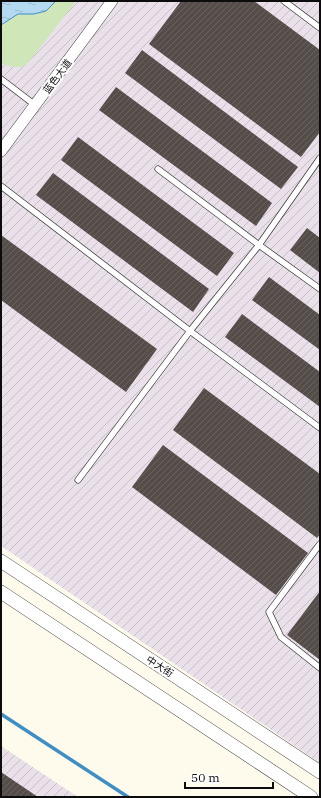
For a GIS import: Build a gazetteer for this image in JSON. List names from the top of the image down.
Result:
{
  "streets": {
    "street": ["蓝色大道", "中大街"]
  },
  "scale_bar": "50 m"
}
